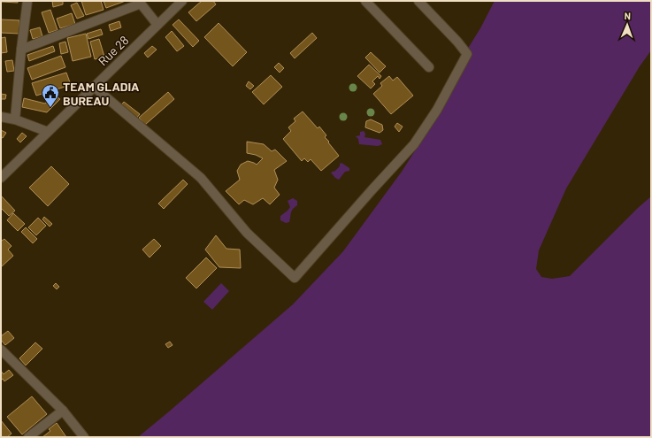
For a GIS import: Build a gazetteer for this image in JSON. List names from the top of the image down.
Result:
{
  "streets": {
    "street": ["Rue 28"]
  },
  "places": {
    "public building": ["TEAM GLADIA BUREAU"]
  },
  "north": "top"
}
